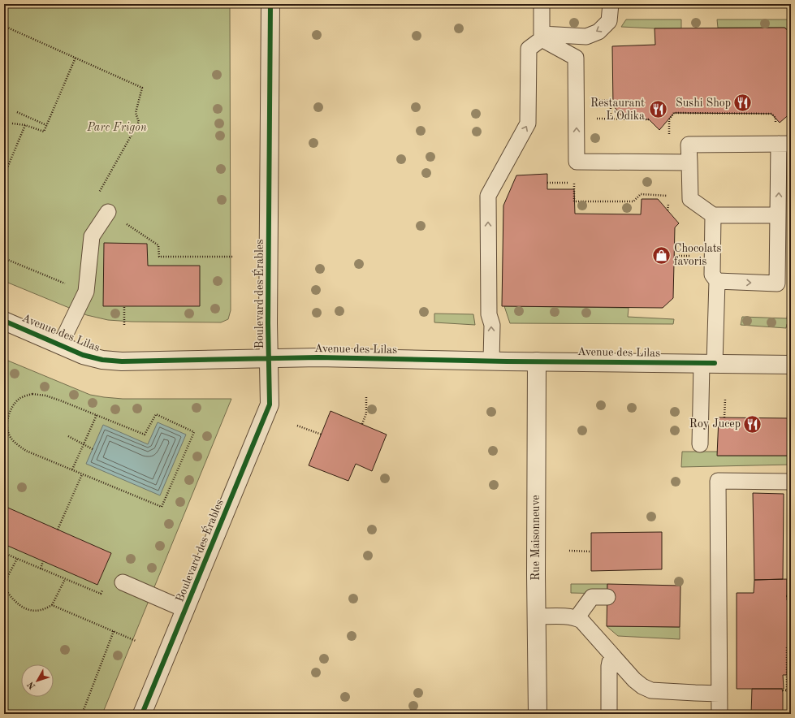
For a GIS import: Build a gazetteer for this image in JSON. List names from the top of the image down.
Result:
{
  "streets": {
    "street": ["Boulevard des Érables", "Avenue des Lilas", "Rue Maisonneuve"]
  },
  "crossings": [
    ["Boulevard des Érables", "Avenue des Lilas"],
    ["Avenue des Lilas", "Rue Maisonneuve"]
  ],
  "parks": ["Parc Frigon"],
  "places": {
    "restaurant": ["Sushi Shop", "Restaurant L'Odika", "Roy Jucep"],
    "shop": ["Chocolats favoris"]
  },
  "north": "bottom left"
}
